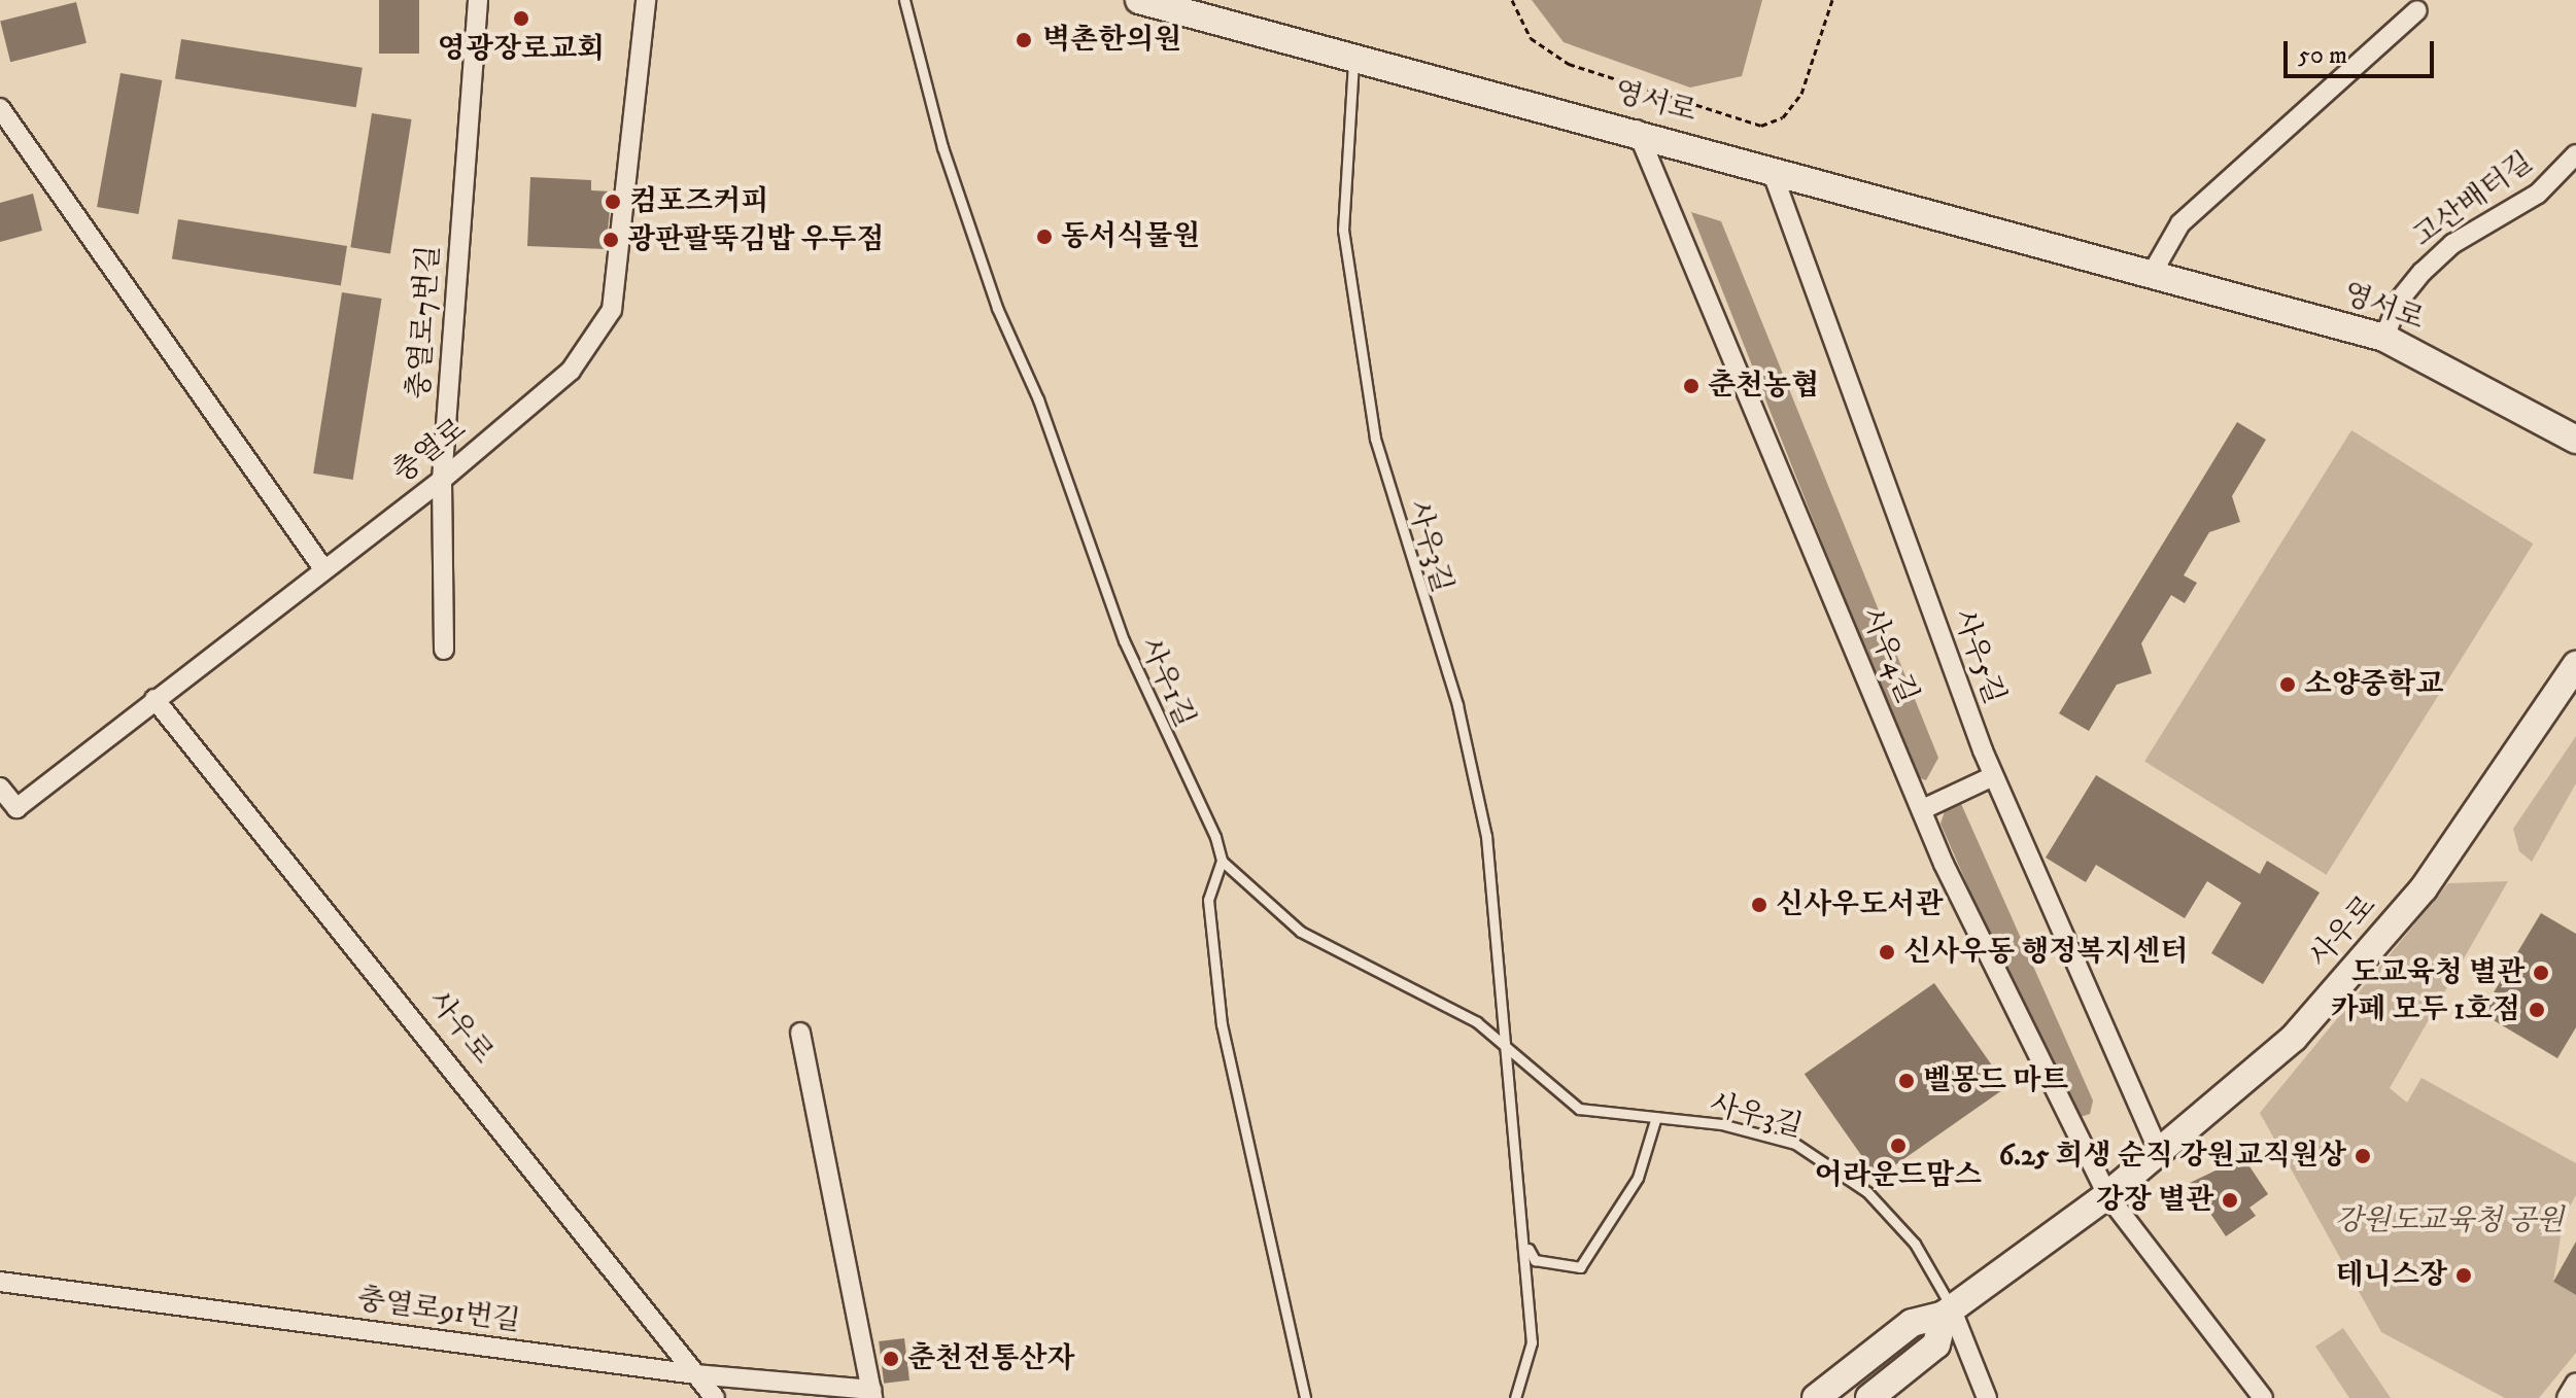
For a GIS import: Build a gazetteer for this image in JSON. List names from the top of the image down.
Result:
{
  "streets": {
    "street": [
      "영서로",
      "고산배터길",
      "충열로7번길",
      "충열로",
      "사우4길",
      "사우5길",
      "사우로",
      "충열로91번길"
    ],
    "lane": ["사우3길", "사우1길"]
  },
  "crossings": [
    ["영서로", "고산배터길"],
    ["영서로", "사우3길"],
    ["영서로", "사우4길"],
    ["영서로", "사우5길"],
    ["충열로7번길", "충열로"],
    ["충열로", "사우로"],
    ["사우3길", "사우로"],
    ["사우4길", "사우로"],
    ["사우5길", "사우로"],
    ["사우로", "충열로91번길"]
  ],
  "parks": ["강원도교육청 공원"],
  "places": [
    "영광장로교회",
    "벽촌한의원",
    "컴포즈커피",
    "동서식물원",
    "광판팔뚝김밥 우두점",
    "춘천농협",
    "소양중학교",
    "신사우도서관",
    "신사우동 행정복지센터",
    "도교육청 별관",
    "카페 모두 1호점",
    "벨몽드 마트",
    "어라운드맘스",
    "6.25 희생 순직 강원교직원상",
    "강장 별관",
    "테니스장",
    "춘천전통산자"
  ],
  "scale_bar": "50 m"
}
